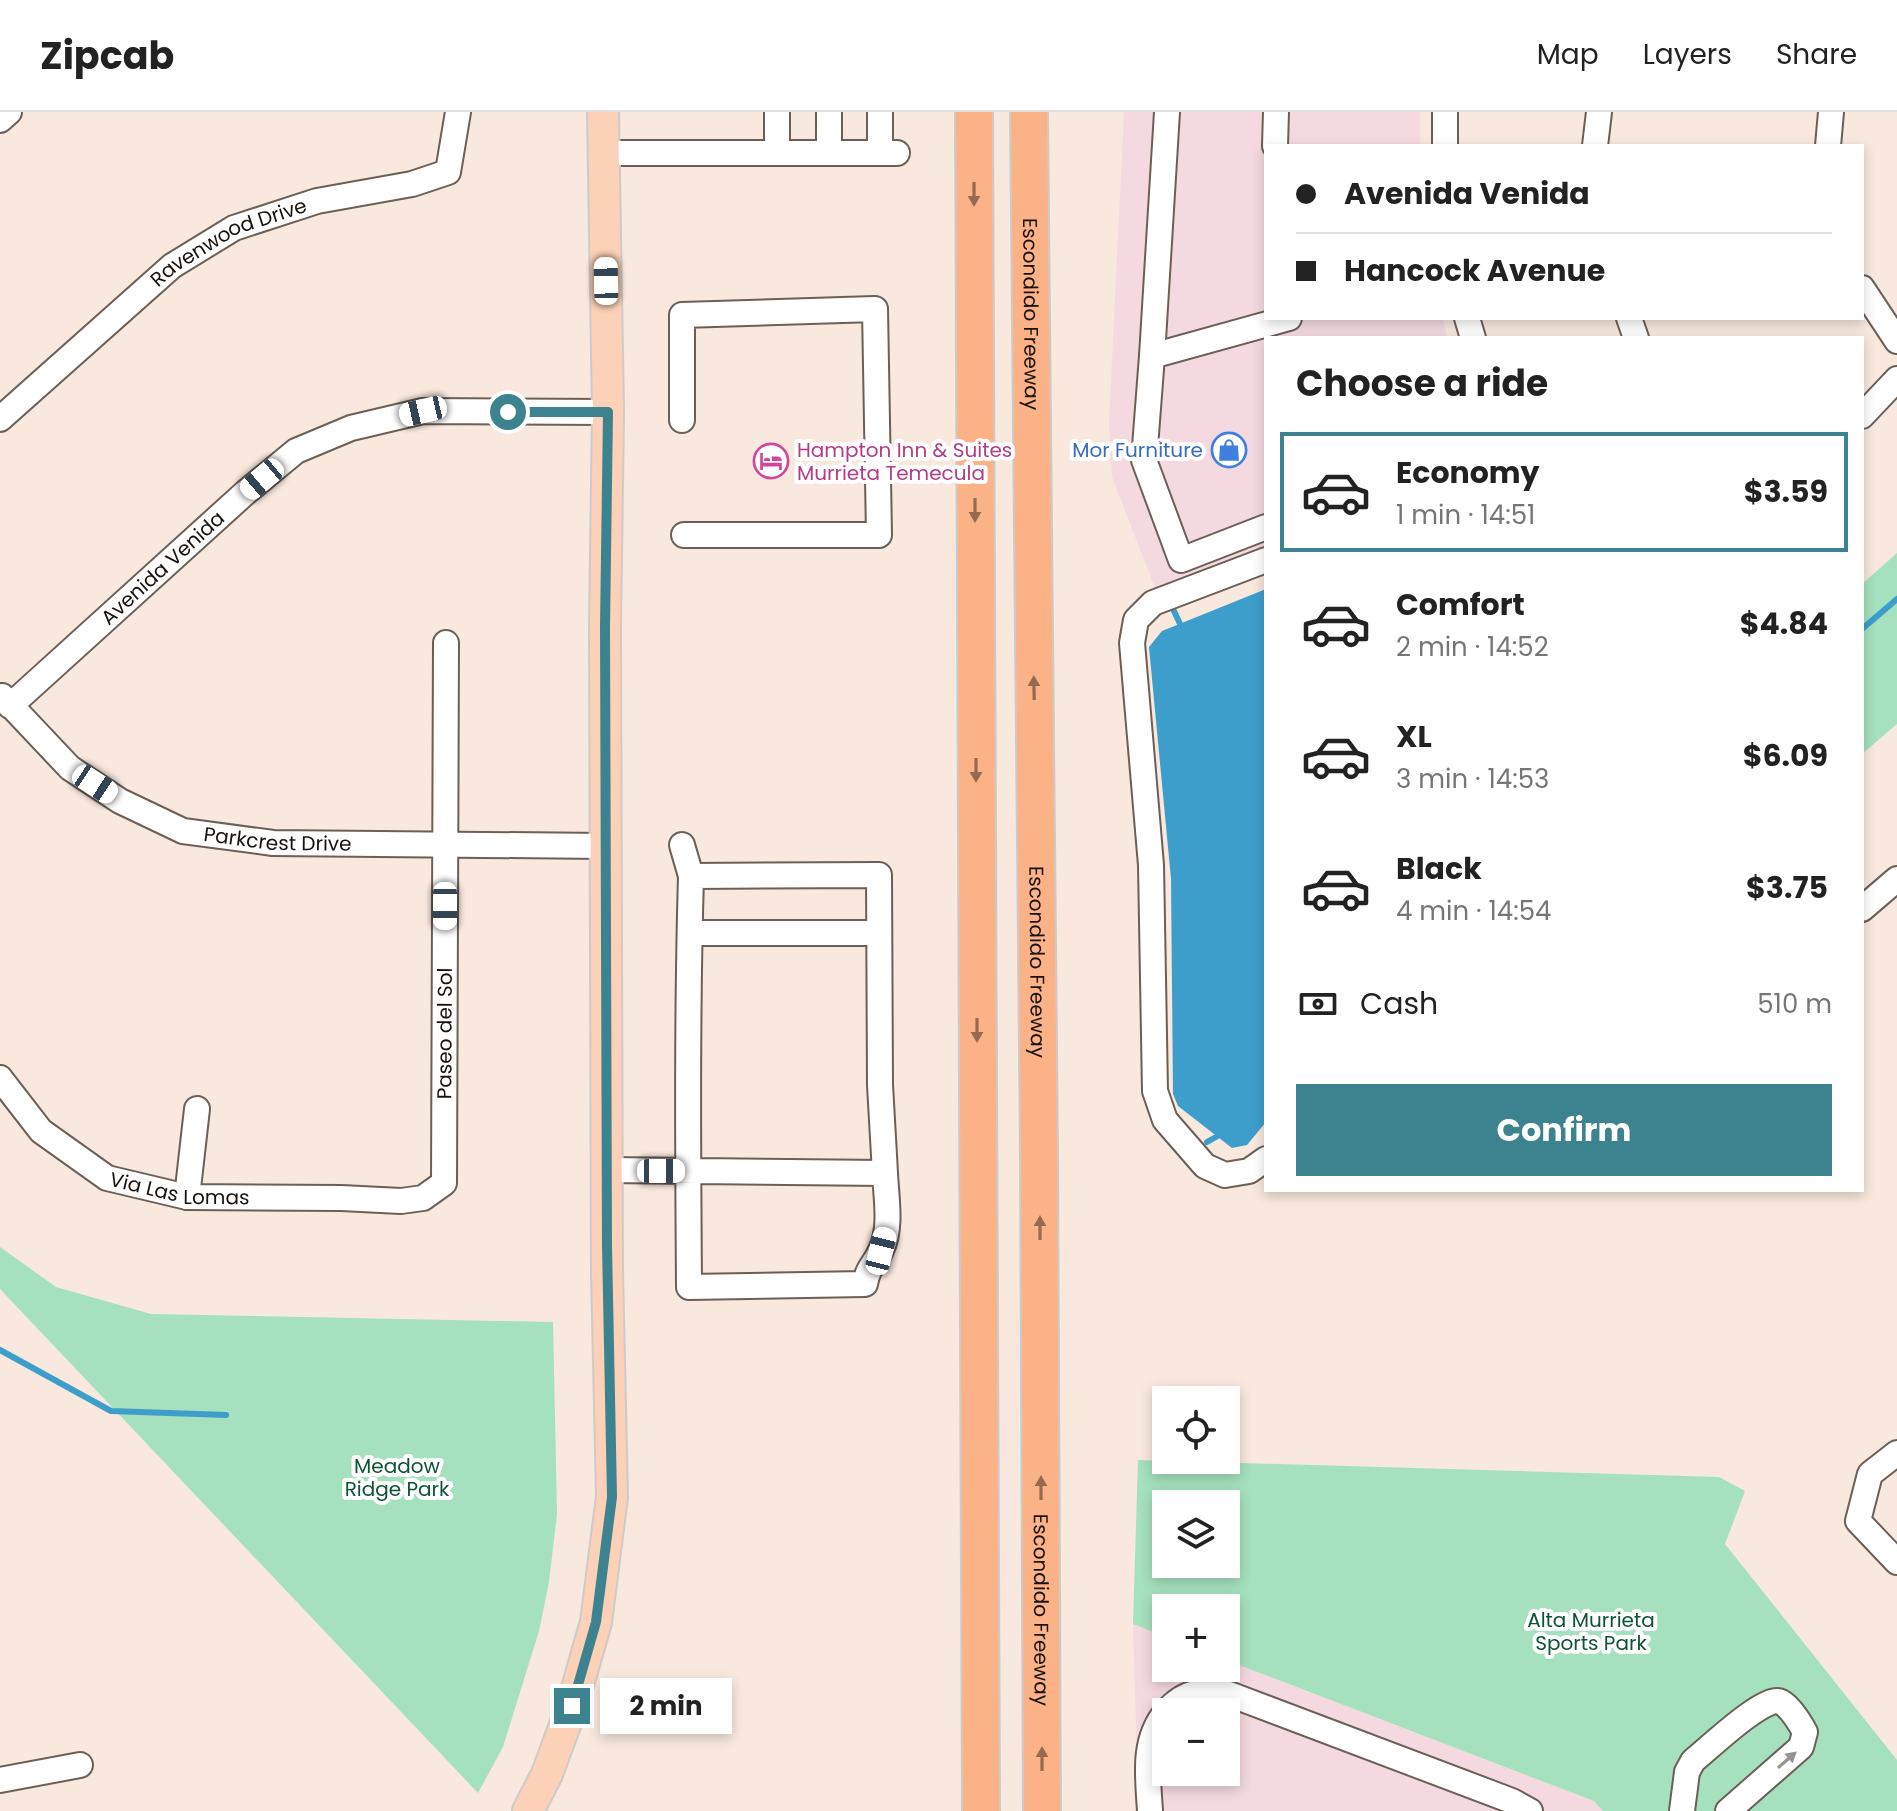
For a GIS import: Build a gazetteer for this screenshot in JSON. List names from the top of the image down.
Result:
{
  "streets": {
    "highway": ["Escondido Freeway"],
    "street": [
      "Ravenwood Drive",
      "Avenida Venida",
      "Parkcrest Drive",
      "Paseo del Sol",
      "Via Las Lomas"
    ]
  },
  "crossings": [
    ["Avenida Venida", "Parkcrest Drive"],
    ["Parkcrest Drive", "Paseo del Sol"],
    ["Paseo del Sol", "Via Las Lomas"]
  ],
  "parks": ["Meadow Ridge Park", "Alta Murrieta Sports Park"],
  "places": {
    "shop": ["Mor Furniture"],
    "hotel": ["Hampton Inn & Suites Murrieta Temecula"]
  },
  "page": {
    "header": "Zipcab",
    "nav": ["Map", "Layers", "Share"],
    "banner": ["Avenida Venida", "Hancock Avenue"],
    "heading": "Choose a ride",
    "list": [
      {
        "name": "Economy",
        "note": "1 min · 14:51",
        "value": "$3.59"
      },
      {
        "name": "Comfort",
        "note": "2 min · 14:52",
        "value": "$4.84"
      },
      {
        "name": "XL",
        "note": "3 min · 14:53",
        "value": "$6.09"
      },
      {
        "name": "Black",
        "note": "4 min · 14:54",
        "value": "$3.75"
      }
    ],
    "pay": ["Cash", "510 m"],
    "buttons": "Confirm",
    "map_buttons": ["+", "−"],
    "bubble": "2 min"
  }
}
